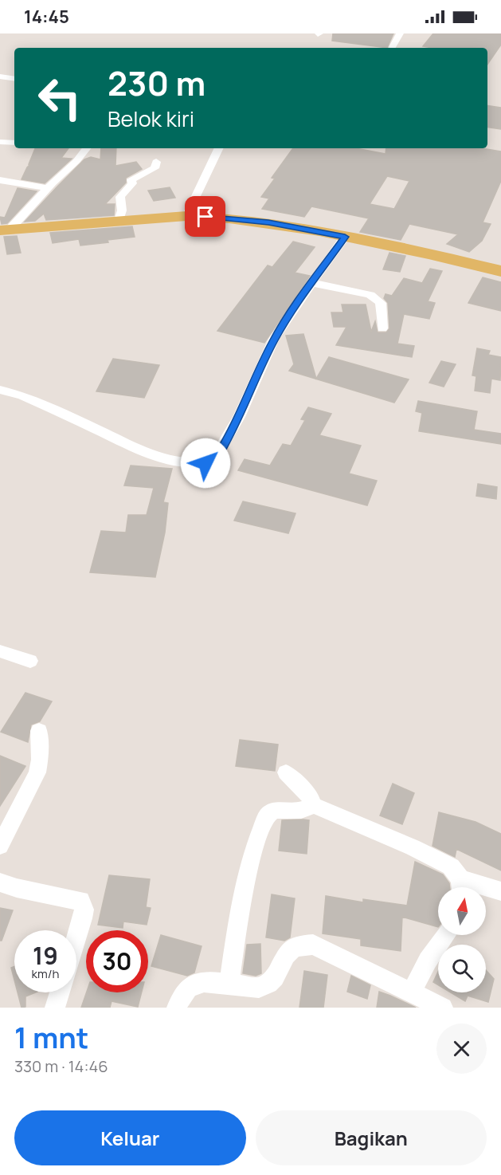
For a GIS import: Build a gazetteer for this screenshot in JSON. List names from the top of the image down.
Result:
{
  "north": "top",
  "page": {
    "status": "14:45",
    "turn": ["230 m", "Belok kiri"],
    "speed": "19 km/h",
    "limit": "30",
    "heading": ["1 mnt", "330 m · 14:46"],
    "buttons": ["Keluar", "Bagikan"]
  }
}
